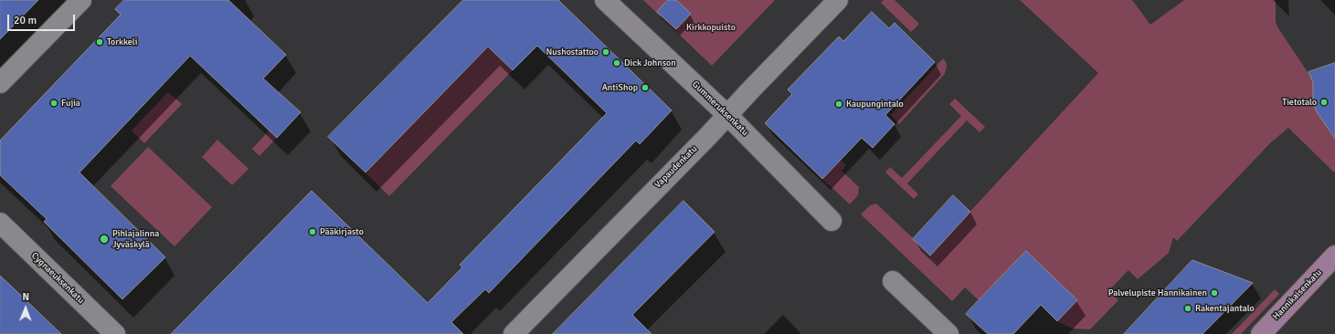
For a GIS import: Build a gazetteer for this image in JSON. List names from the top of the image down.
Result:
{
  "streets": {
    "main road": ["Hannikaisenkatu"],
    "street": ["Gummeruksenkatu", "Vapaudenkatu", "Cygnaeuksenkatu"]
  },
  "crossings": [
    ["Gummeruksenkatu", "Vapaudenkatu"]
  ],
  "parks": ["Kirkkopuisto"],
  "places": [
    "Torkkeli",
    "Nushostattoo",
    "Dick Johnson",
    "AntiShop",
    "Tietotalo",
    "Fujia",
    "Kaupungintalo",
    "Pääkirjasto",
    "Pihlajalinna Jyväskylä",
    "Palvelupiste Hannikainen",
    "Rakentajantalo"
  ],
  "scale_bar": "20 m",
  "north": "top"
}
